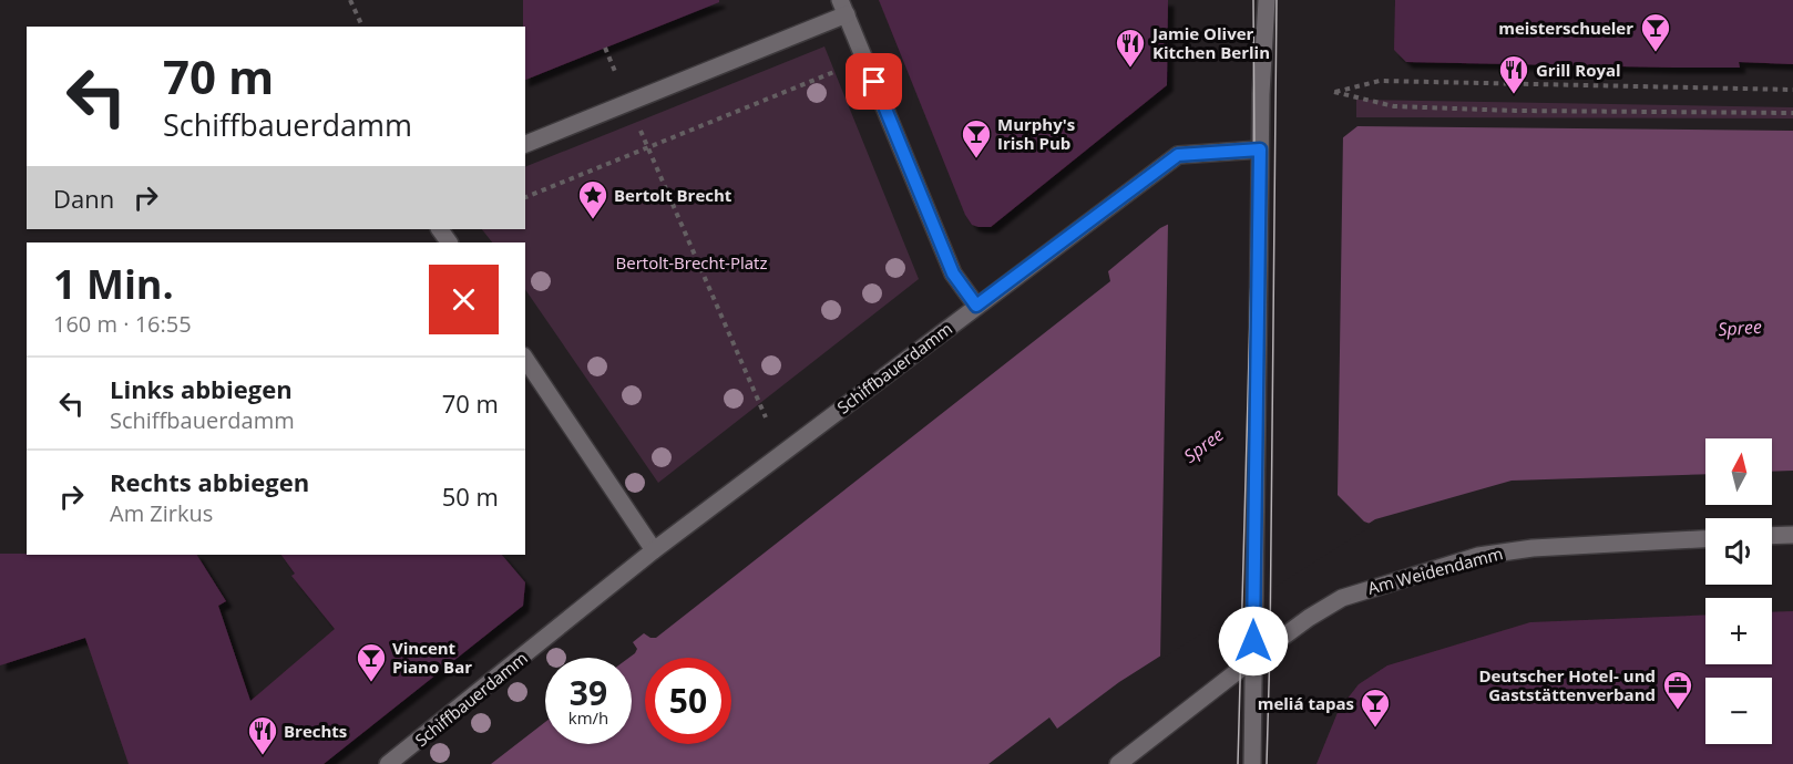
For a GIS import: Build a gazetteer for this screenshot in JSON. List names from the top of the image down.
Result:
{
  "streets": {
    "street": ["Schiffbauerdamm", "Am Weidendamm"]
  },
  "water": ["Spree"],
  "parks": ["Bertolt-Brecht-Platz"],
  "places": {
    "bar": [
      "meisterschueler",
      "Murphy's Irish Pub",
      "Vincent Piano Bar",
      "meliá tapas"
    ],
    "restaurant": ["Jamie Oliver Kitchen Berlin", "Grill Royal", "Brechts"],
    "place": ["Bertolt Brecht"],
    "office": ["Deutscher Hotel- und Gaststättenverband"]
  },
  "north": "top",
  "page": {
    "turn": ["70 m", "Schiffbauerdamm"],
    "then": "Dann",
    "heading": ["1 Min.", "160 m · 16:55"],
    "list": [
      {
        "name": "Links abbiegen",
        "note": "Schiffbauerdamm",
        "value": "70 m"
      },
      {
        "name": "Rechts abbiegen",
        "note": "Am Zirkus",
        "value": "50 m"
      }
    ],
    "map_buttons": ["+", "−"],
    "speed": "39 km/h",
    "limit": "50"
  }
}
